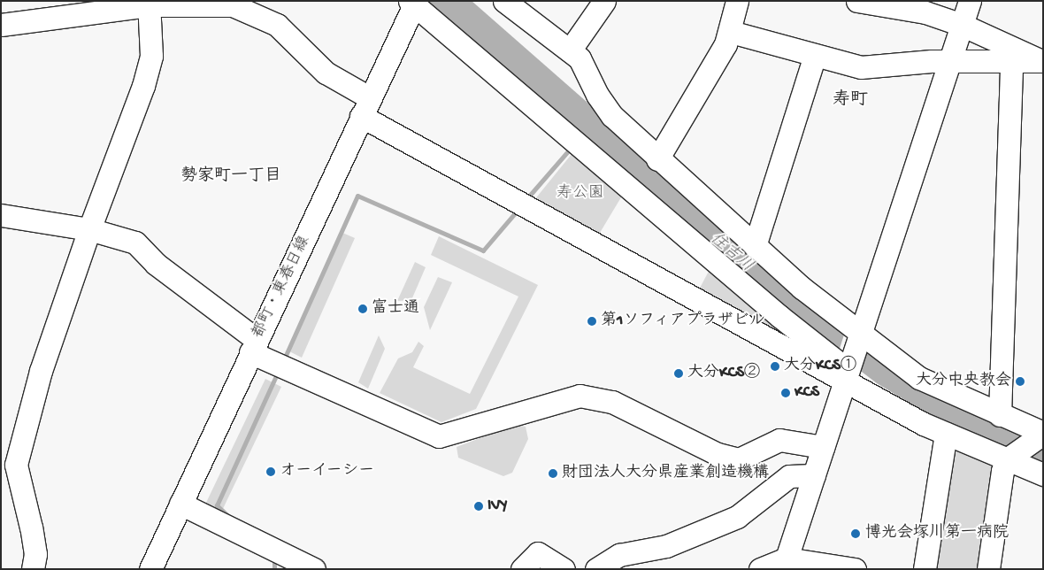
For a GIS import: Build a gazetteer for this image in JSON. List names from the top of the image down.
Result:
{
  "streets": {
    "street": ["都町・東春日線"]
  },
  "districts": ["寿町", "勢家町一丁目"],
  "water": ["住吉川"],
  "parks": ["寿公園"],
  "places": [
    "富士通",
    "第1ソフィアプラザビル",
    "大分KCS①",
    "大分KCS②",
    "大分中央教会",
    "KCS",
    "オーイーシー",
    "財団法人大分県産業創造機構",
    "IVY",
    "博光会塚川第一病院"
  ]
}
